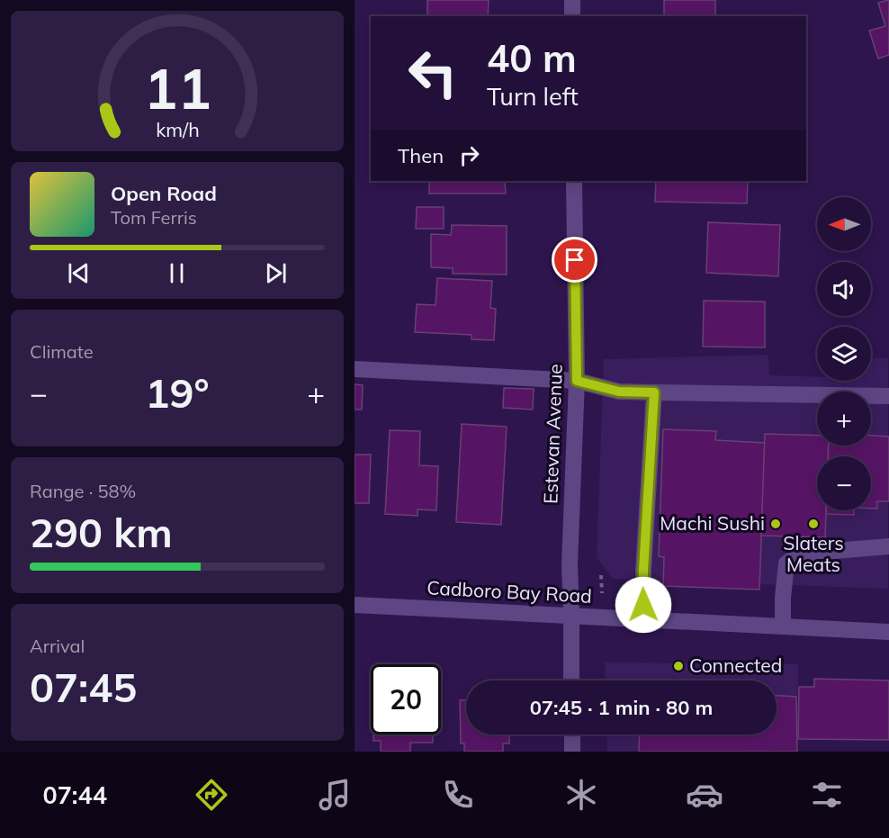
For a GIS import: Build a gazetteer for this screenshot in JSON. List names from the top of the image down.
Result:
{
  "streets": {
    "street": ["Estevan Avenue", "Cadboro Bay Road"]
  },
  "crossings": [
    ["Estevan Avenue", "Cadboro Bay Road"]
  ],
  "places": ["Machi Sushi", "Slaters Meats", "Connected"],
  "north": "left",
  "page": {
    "turn": ["40 m", "Turn left"],
    "then": "Then",
    "song": ["Open Road", "Tom Ferris"],
    "map_buttons": ["+", "−"],
    "tile": [
      "Climate",
      ["Range · 58%", "290 km"],
      ["Arrival", "07:45"]
    ],
    "heat": ["−", "19°", "+"],
    "limit": "20",
    "trip": "07:45 · 1 min · 80 m",
    "tabs": "07:44",
    "gauge": ["11", "km/h"]
  }
}
